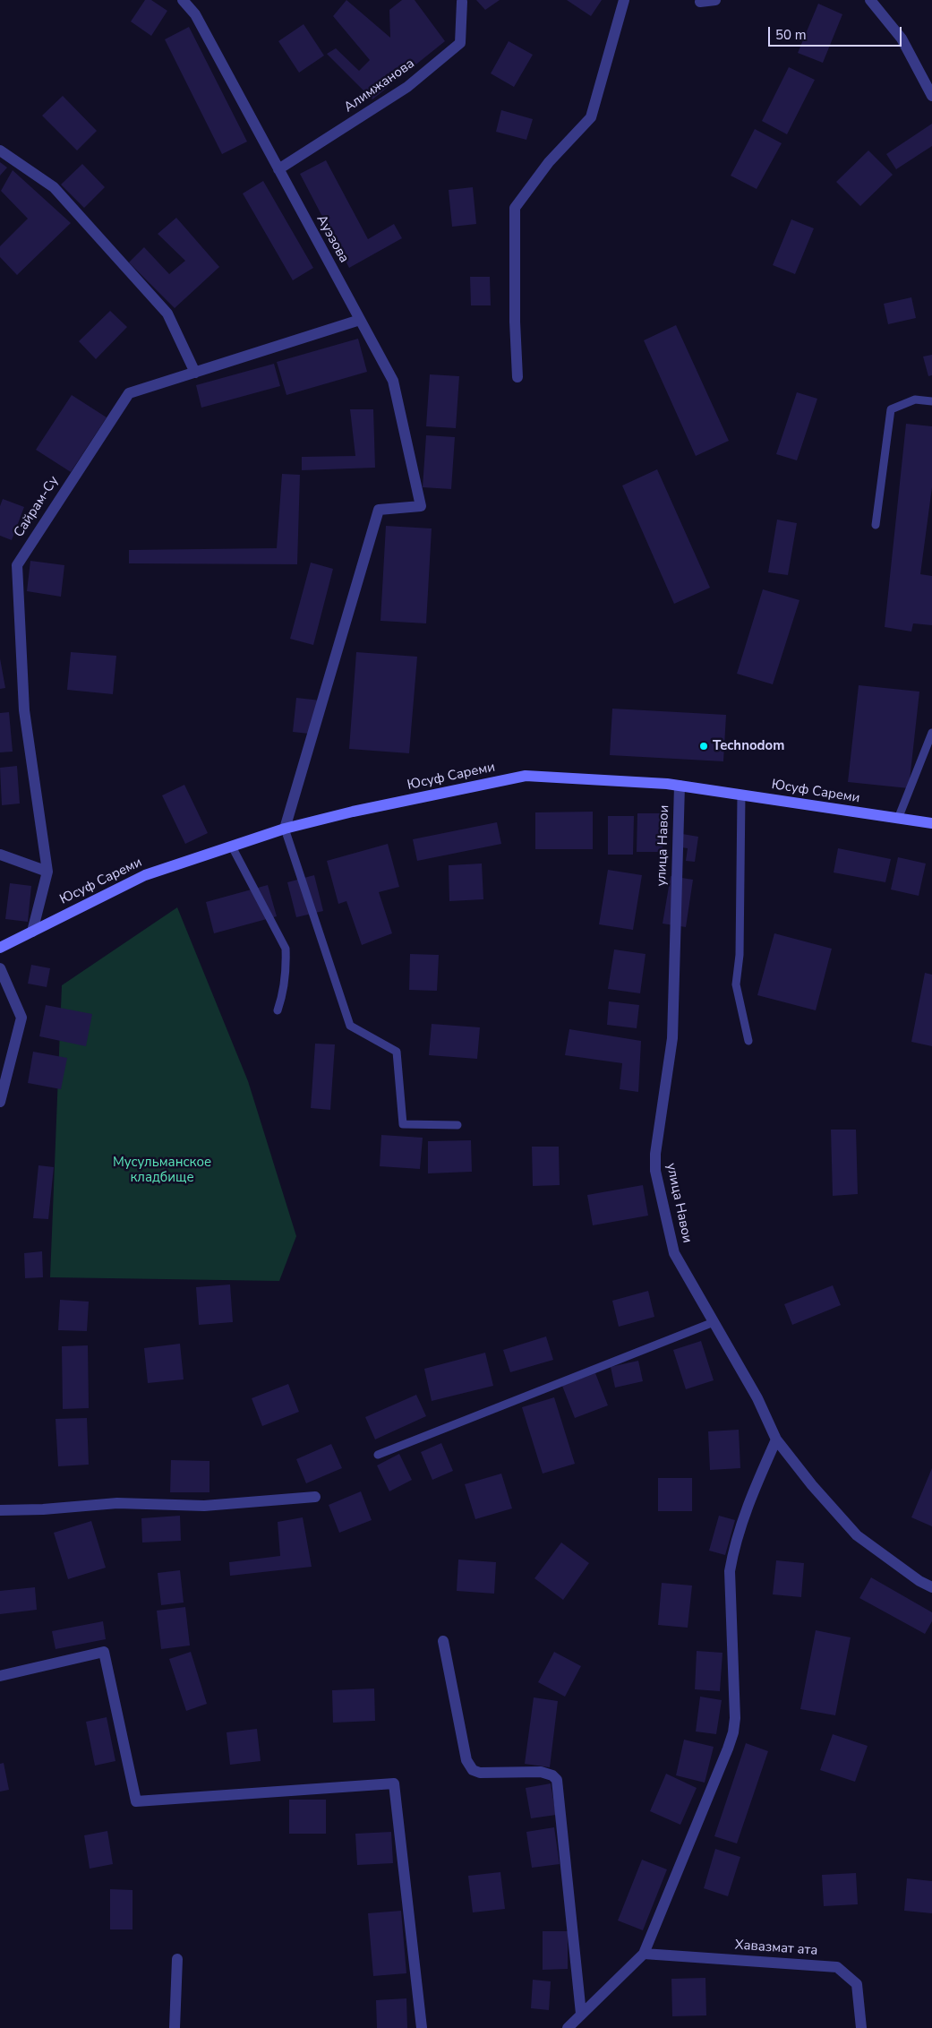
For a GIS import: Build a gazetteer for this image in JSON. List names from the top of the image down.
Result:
{
  "streets": {
    "main road": ["Юсуф Сареми"],
    "street": [
      "Алимжанова",
      "Ауэзова",
      "Сайрам-Су",
      "улица Навои",
      "Хавазмат ата"
    ]
  },
  "crossings": [
    ["Алимжанова", "Ауэзова"],
    ["Ауэзова", "Сайрам-Су"],
    ["Ауэзова", "Юсуф Сареми"],
    ["Сайрам-Су", "Юсуф Сареми"],
    ["Юсуф Сареми", "улица Навои"]
  ],
  "parks": ["Мусульманское кладбище"],
  "places": ["Technodom"],
  "scale_bar": "50 m"
}
